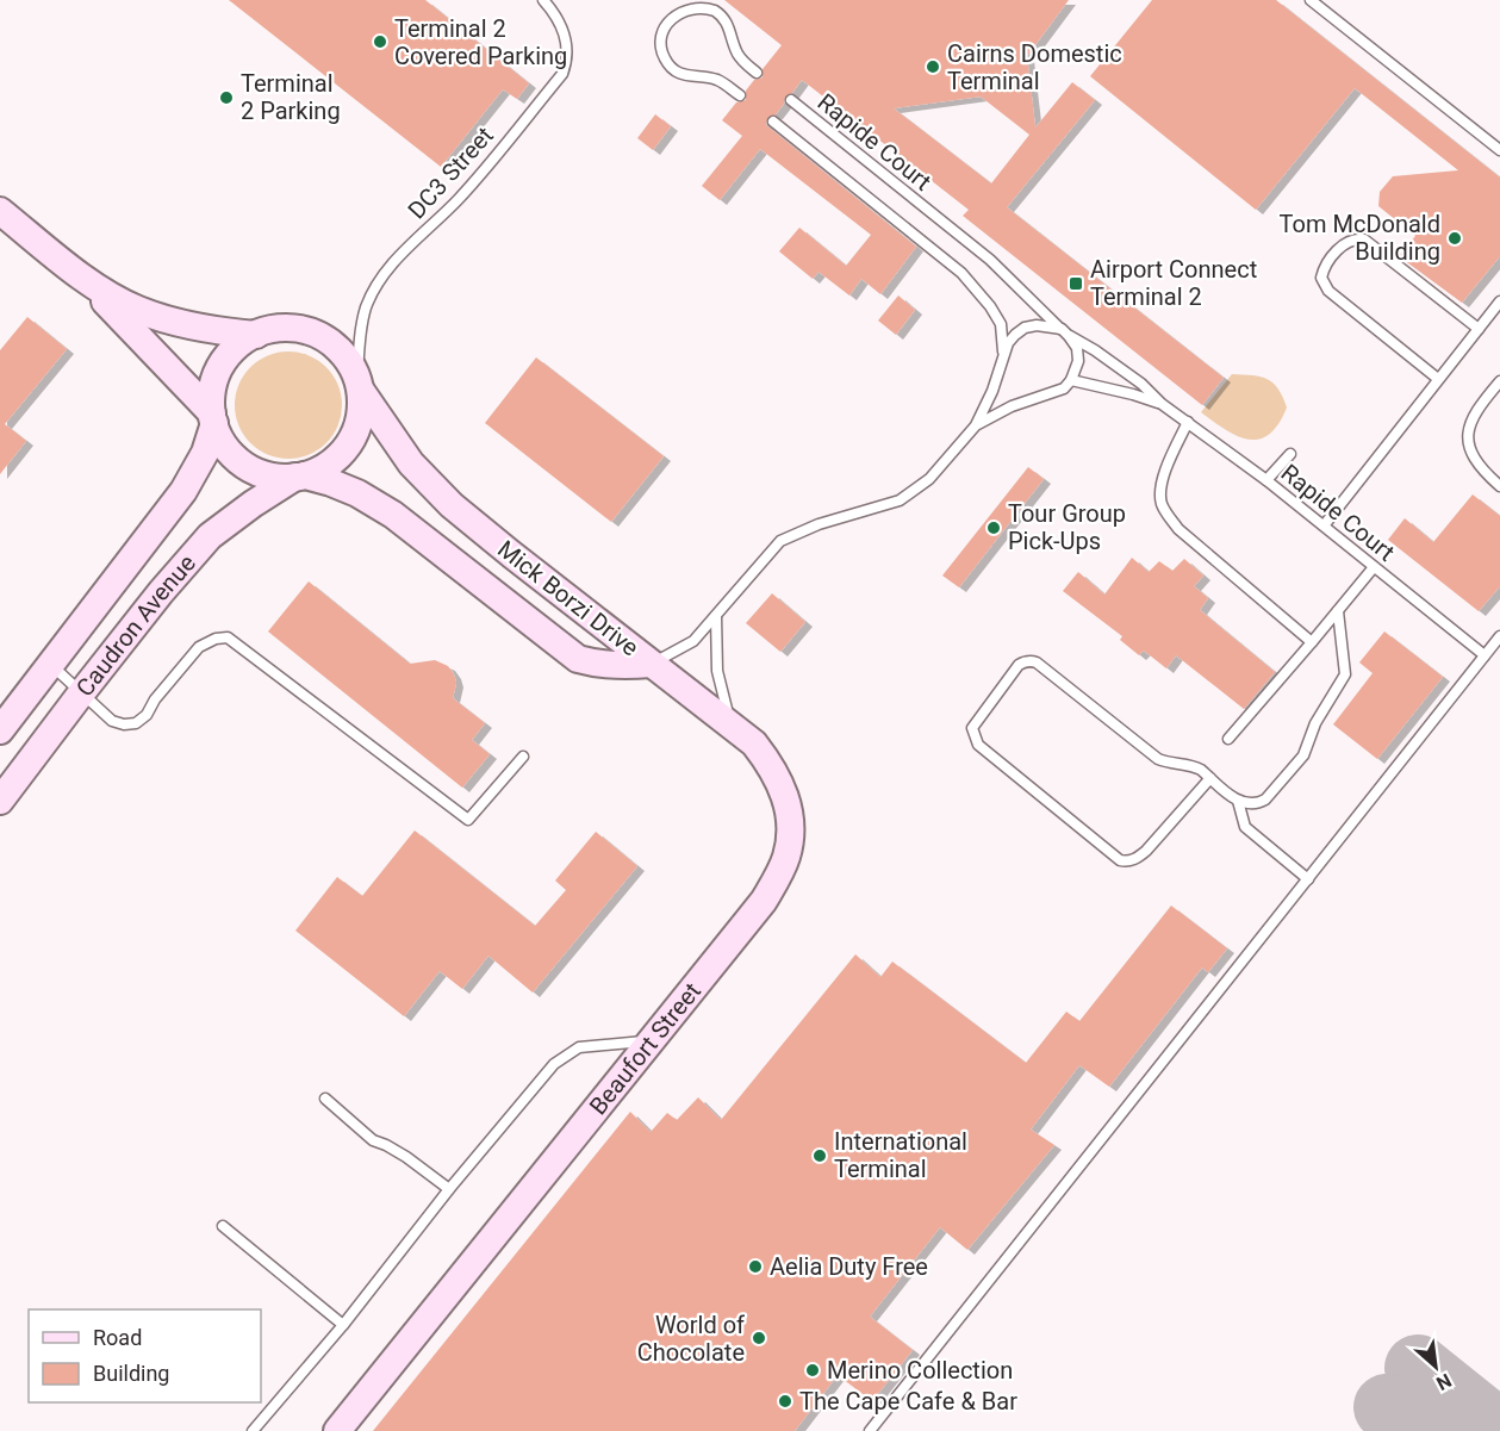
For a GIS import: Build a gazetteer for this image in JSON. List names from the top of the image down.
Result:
{
  "streets": {
    "street": ["Mick Borzi Drive", "Caudron Avenue", "Beaufort Street"],
    "lane": ["Rapide Court", "DC3 Street"]
  },
  "crossings": [
    ["DC3 Street", "Mick Borzi Drive"],
    ["DC3 Street", "Caudron Avenue"],
    ["Mick Borzi Drive", "Caudron Avenue"],
    ["Mick Borzi Drive", "Beaufort Street"]
  ],
  "places": {
    "other": [
      "Terminal 2 Covered Parking",
      "Cairns Domestic Terminal",
      "Terminal 2 Parking",
      "Tom McDonald Building",
      "Tour Group Pick-Ups",
      "International Terminal",
      "Aelia Duty Free",
      "World of Chocolate",
      "Merino Collection",
      "The Cape Cafe & Bar"
    ],
    "transit": ["Airport Connect Terminal 2"]
  },
  "legend": ["Road", "Building"],
  "north": "bottom right"
}
